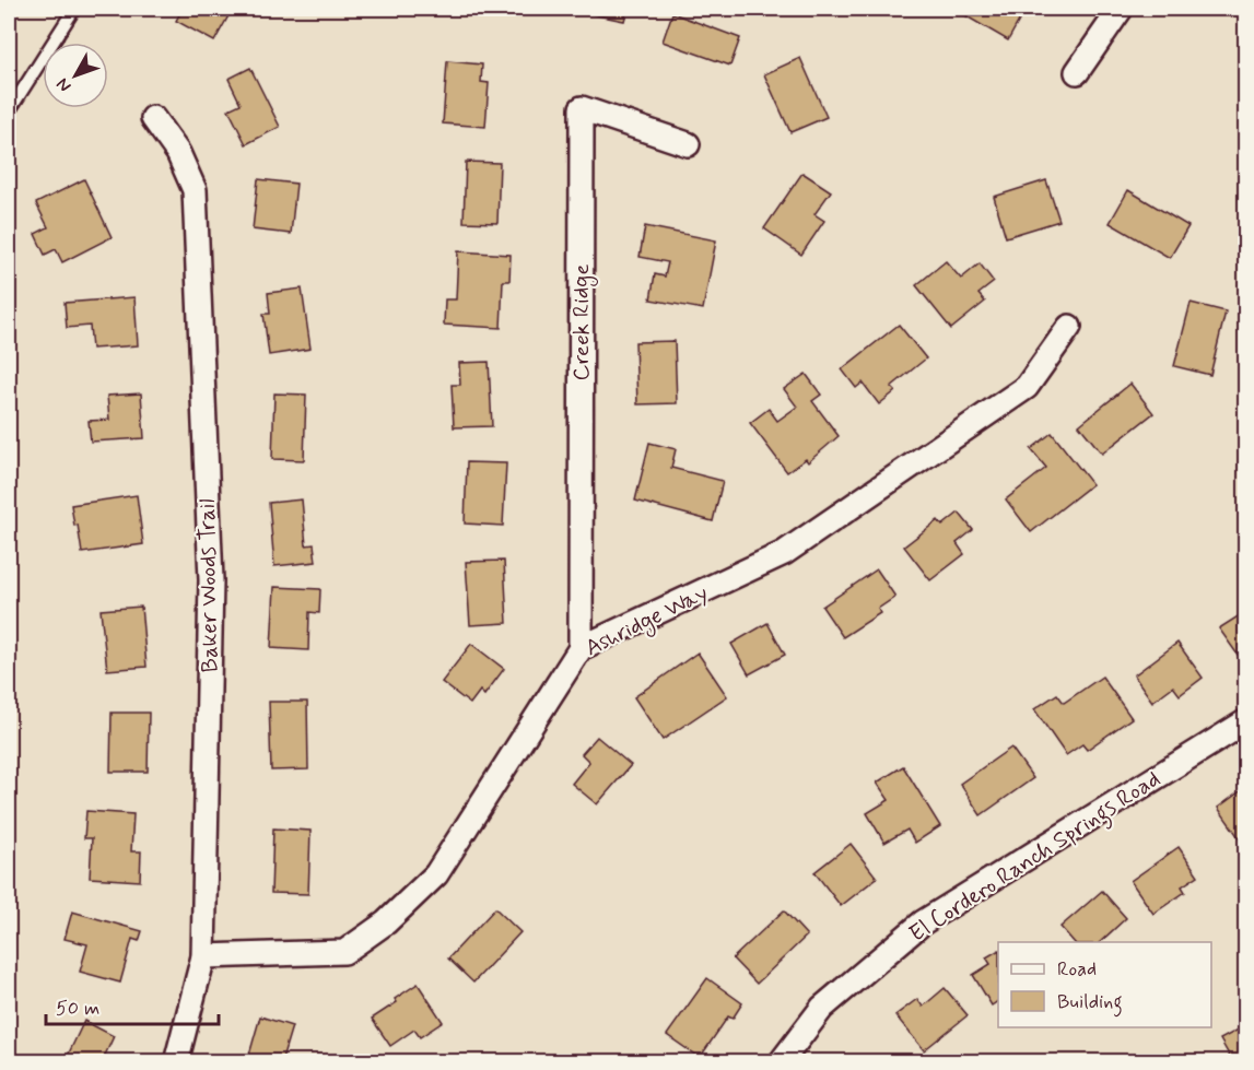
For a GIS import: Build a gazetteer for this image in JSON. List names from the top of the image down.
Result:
{
  "streets": {
    "street": [
      "Creek Ridge",
      "Baker Woods Trail",
      "Ashridge Way",
      "El Cordero Ranch Springs Road"
    ]
  },
  "crossings": [
    ["Creek Ridge", "Ashridge Way"],
    ["Baker Woods Trail", "Ashridge Way"]
  ],
  "legend": ["Road", "Building"],
  "scale_bar": "50 m",
  "north": "bottom left"
}
